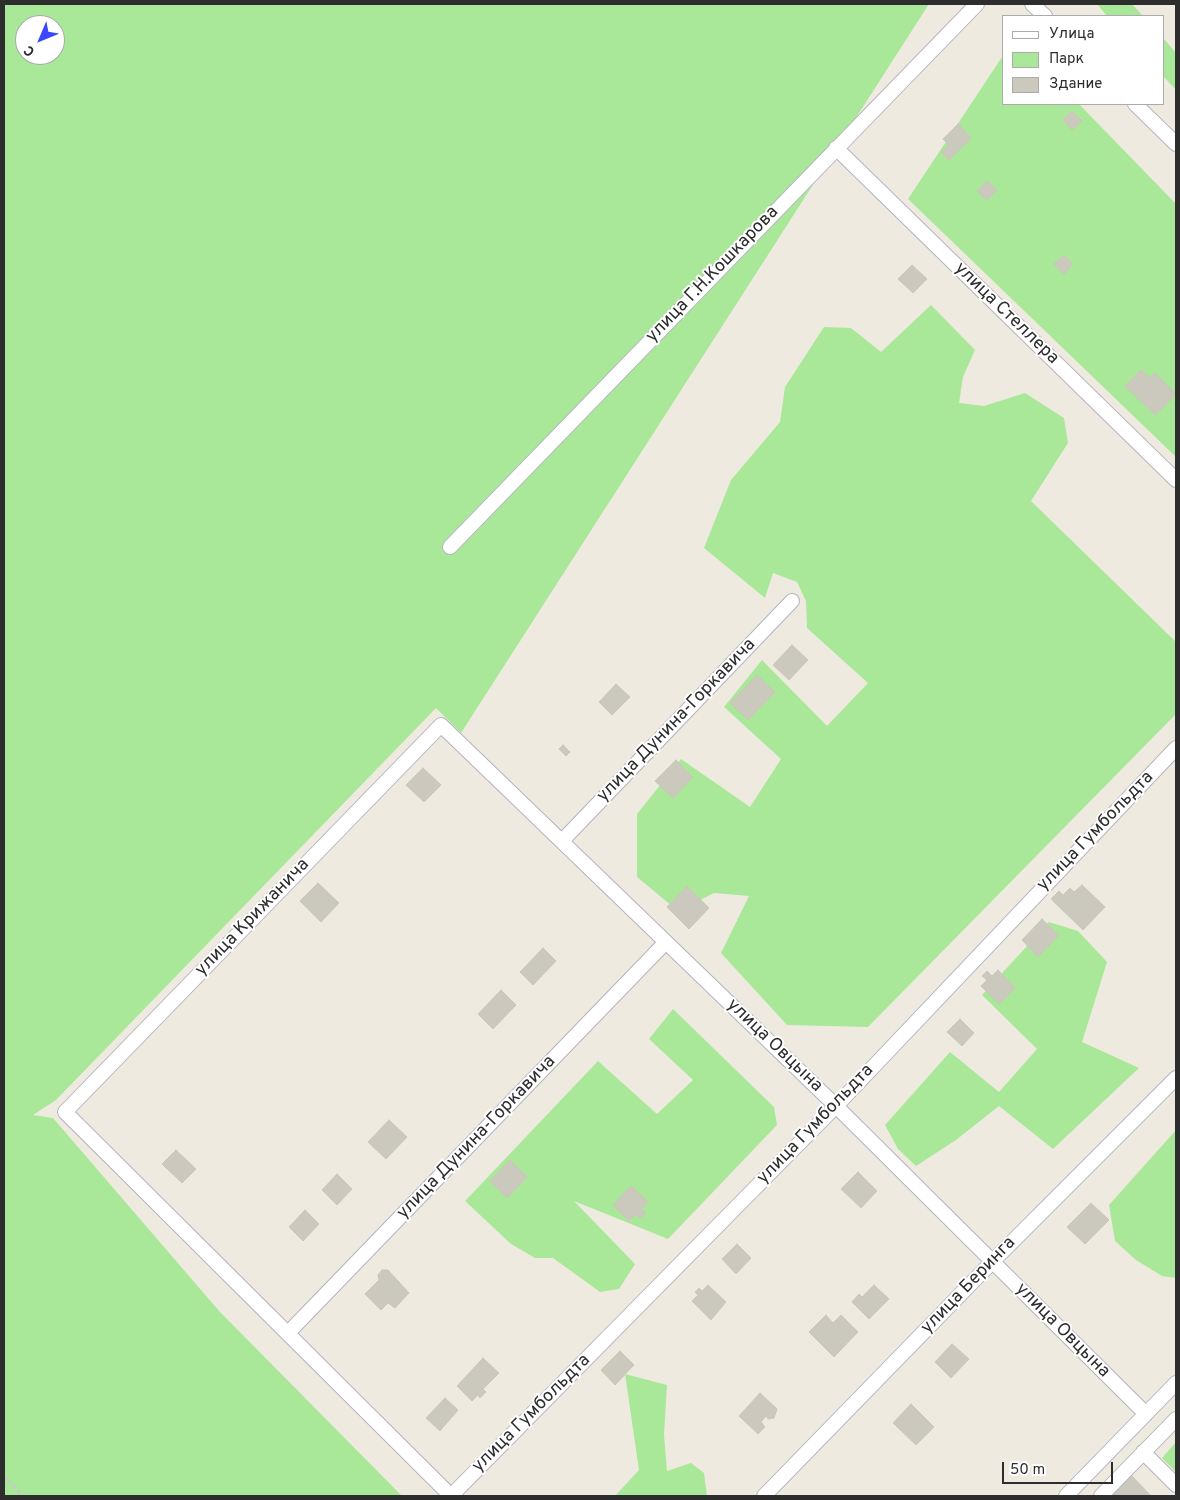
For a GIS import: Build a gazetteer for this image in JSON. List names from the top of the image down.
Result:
{
  "streets": {
    "street": [
      "улица Г.Н.Кошкарова",
      "улица Стеллера",
      "улица Дунина-Горкавича",
      "улица Гумбольдта",
      "улица Крижанича",
      "улица Овцына",
      "улица Беринга"
    ]
  },
  "crossings": [
    ["улица Г.Н.Кошкарова", "улица Стеллера"],
    ["улица Дунина-Горкавича", "улица Крижанича"],
    ["улица Дунина-Горкавича", "улица Овцына"],
    ["улица Гумбольдта", "улица Овцына"],
    ["улица Крижанича", "улица Овцына"],
    ["улица Овцына", "улица Беринга"]
  ],
  "legend": ["Улица", "Парк", "Здание"],
  "scale_bar": "50 m",
  "north": "bottom left"
}
